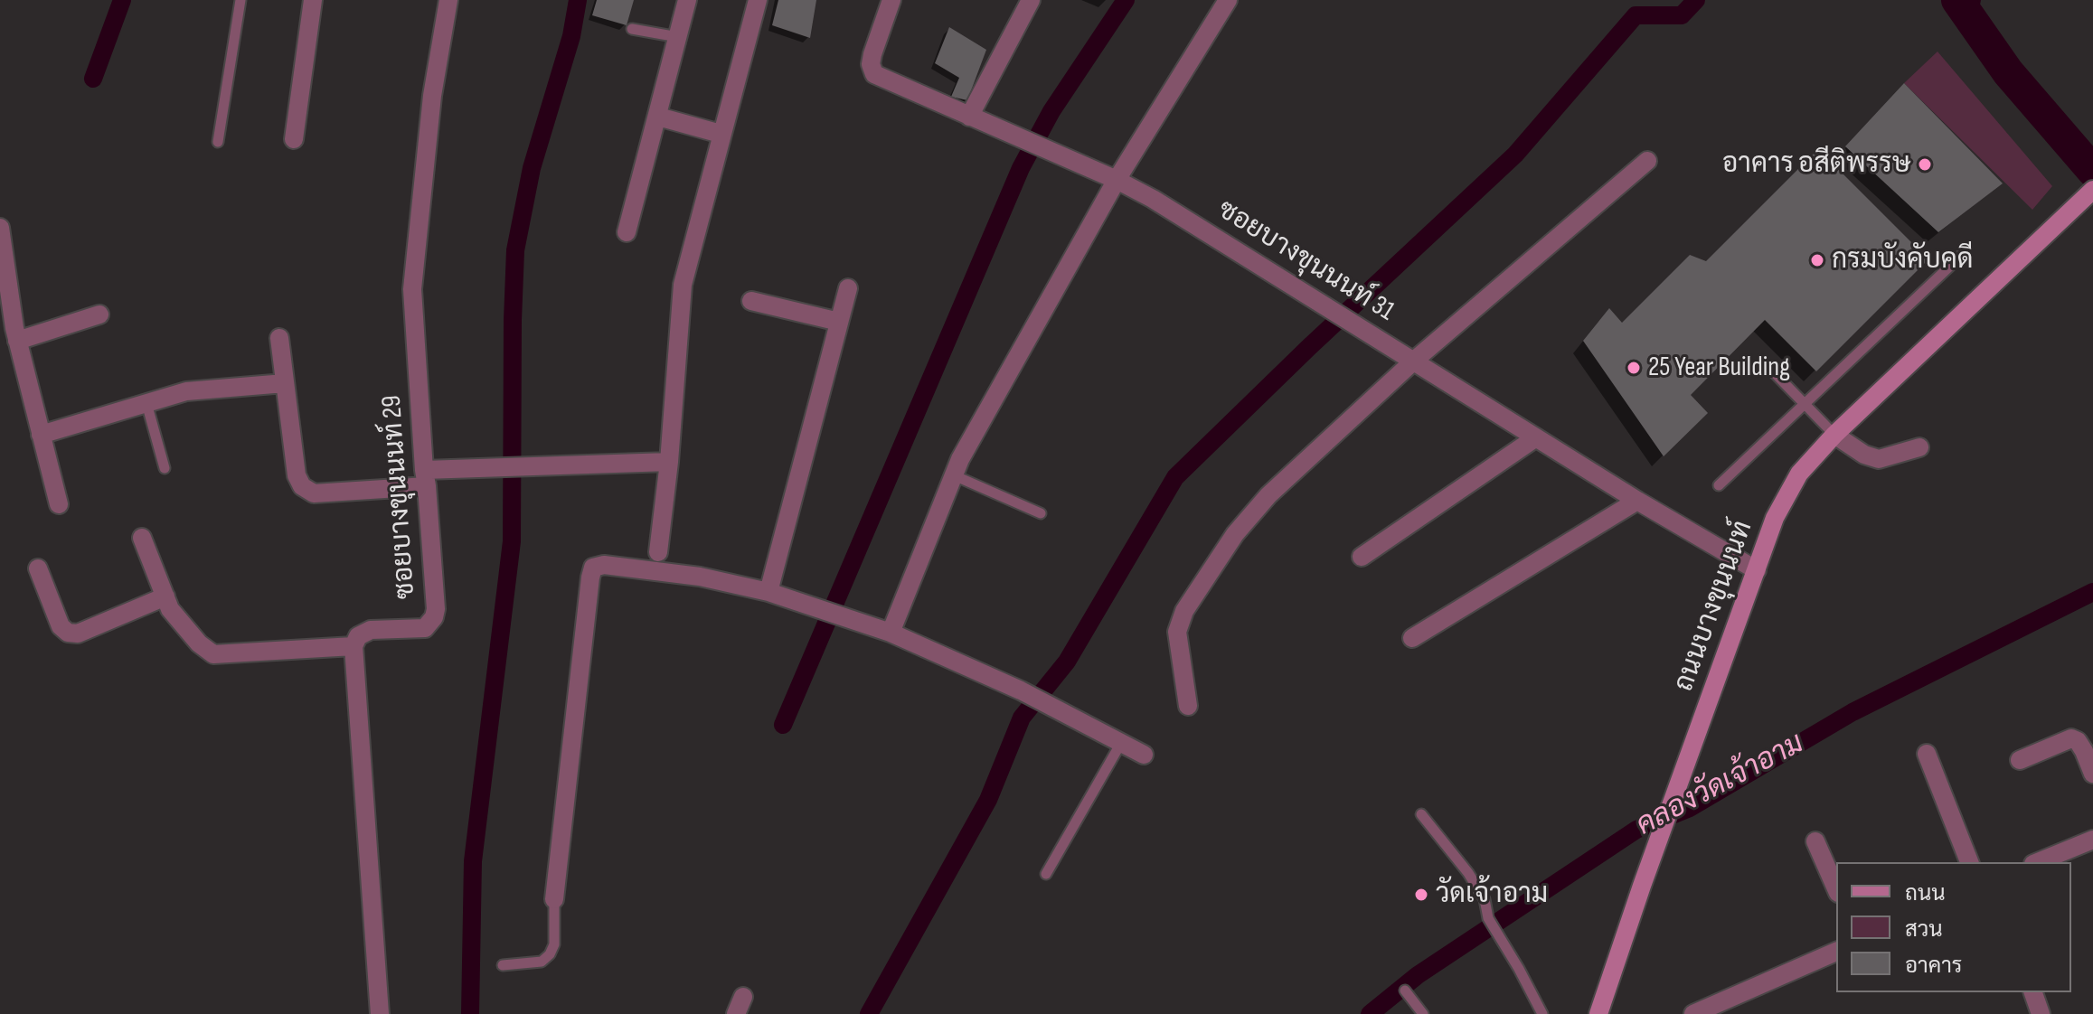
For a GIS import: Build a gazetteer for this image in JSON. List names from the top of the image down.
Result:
{
  "streets": {
    "street": ["ซอยบางขุนนนท์ 31", "ซอยบางขุนนนท์ 29", "ถนนบางขุนนนท์"]
  },
  "crossings": [
    ["ซอยบางขุนนนท์ 31", "ถนนบางขุนนนท์"]
  ],
  "water": ["คลองวัดเจ้าอาม"],
  "places": [
    "อาคาร อสีติพรรษ",
    "กรมบังคับคดี",
    "25 Year Building",
    "วัดเจ้าอาม"
  ],
  "legend": ["ถนน", "สวน", "อาคาร"]
}
